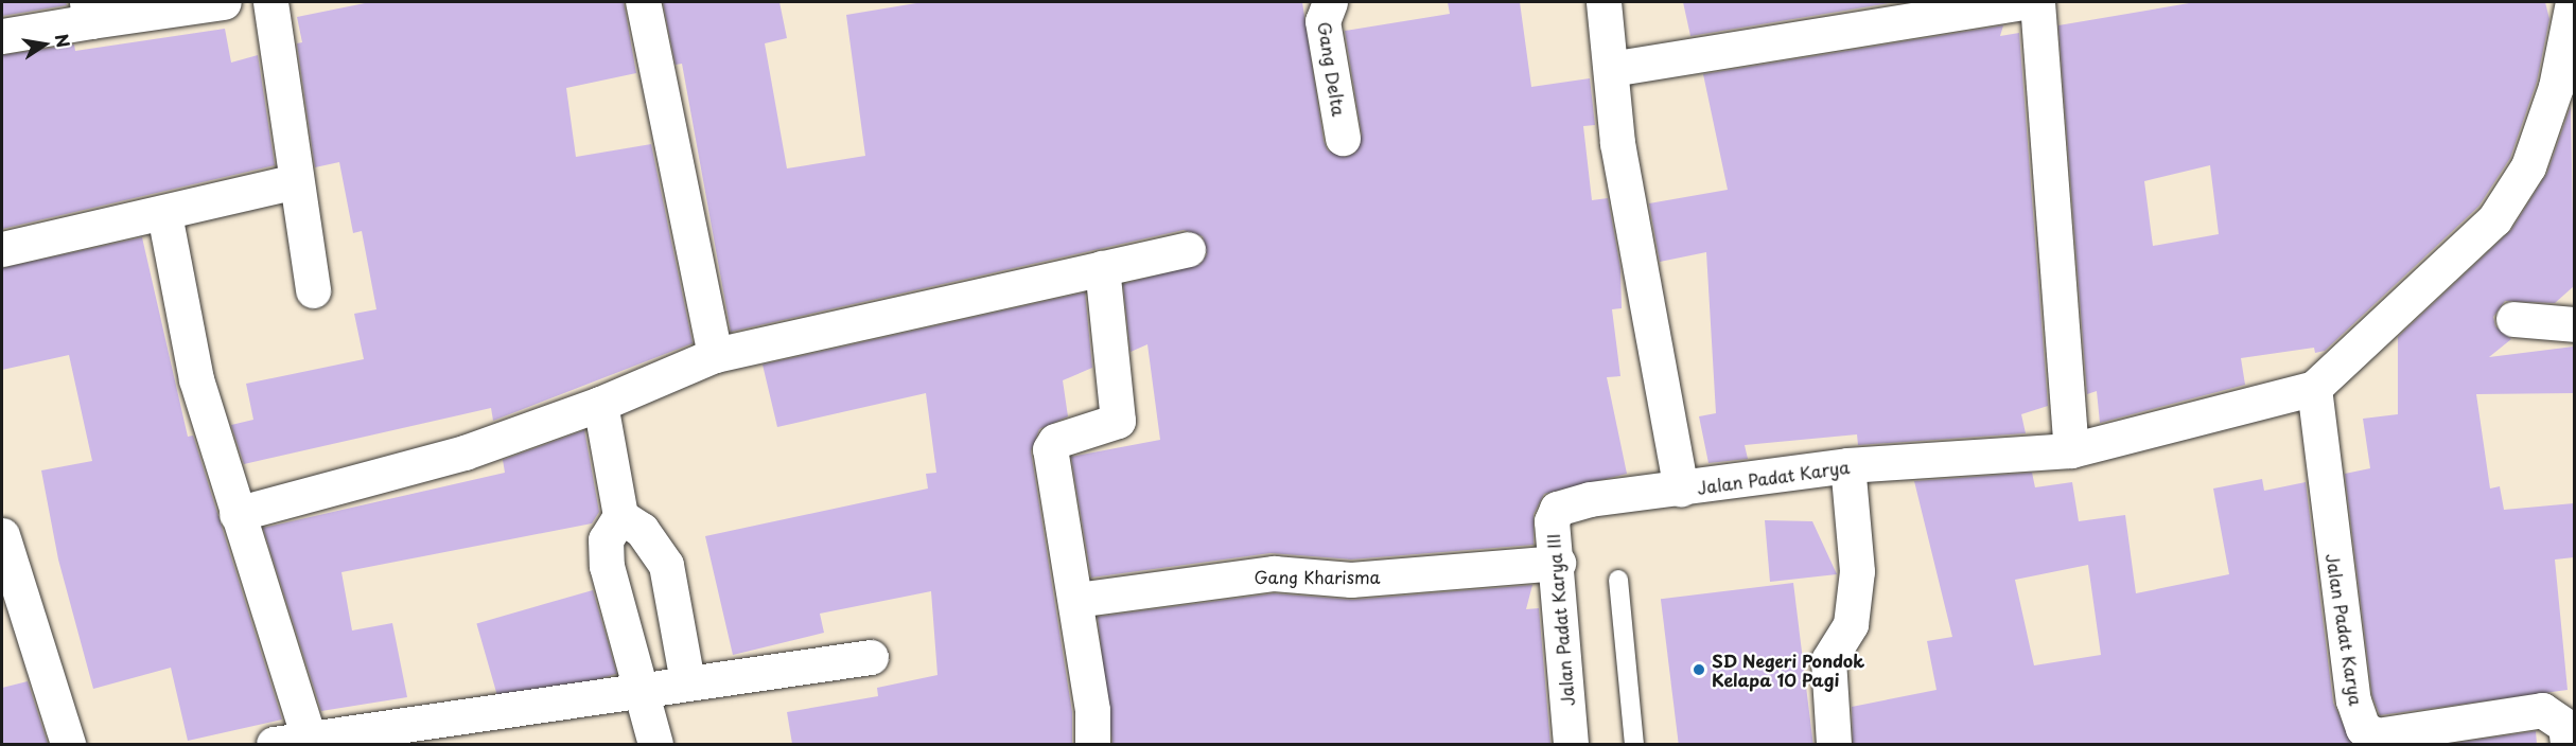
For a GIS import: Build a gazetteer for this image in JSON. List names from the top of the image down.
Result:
{
  "streets": {
    "street": [
      "Gang Delta",
      "Jalan Padat Karya",
      "Gang Kharisma",
      "Jalan Padat Karya III"
    ]
  },
  "crossings": [
    ["Jalan Padat Karya", "Jalan Padat Karya III"],
    ["Gang Kharisma", "Jalan Padat Karya III"]
  ],
  "places": ["SD Negeri Pondok Kelapa 10 Pagi"],
  "north": "right"
}
